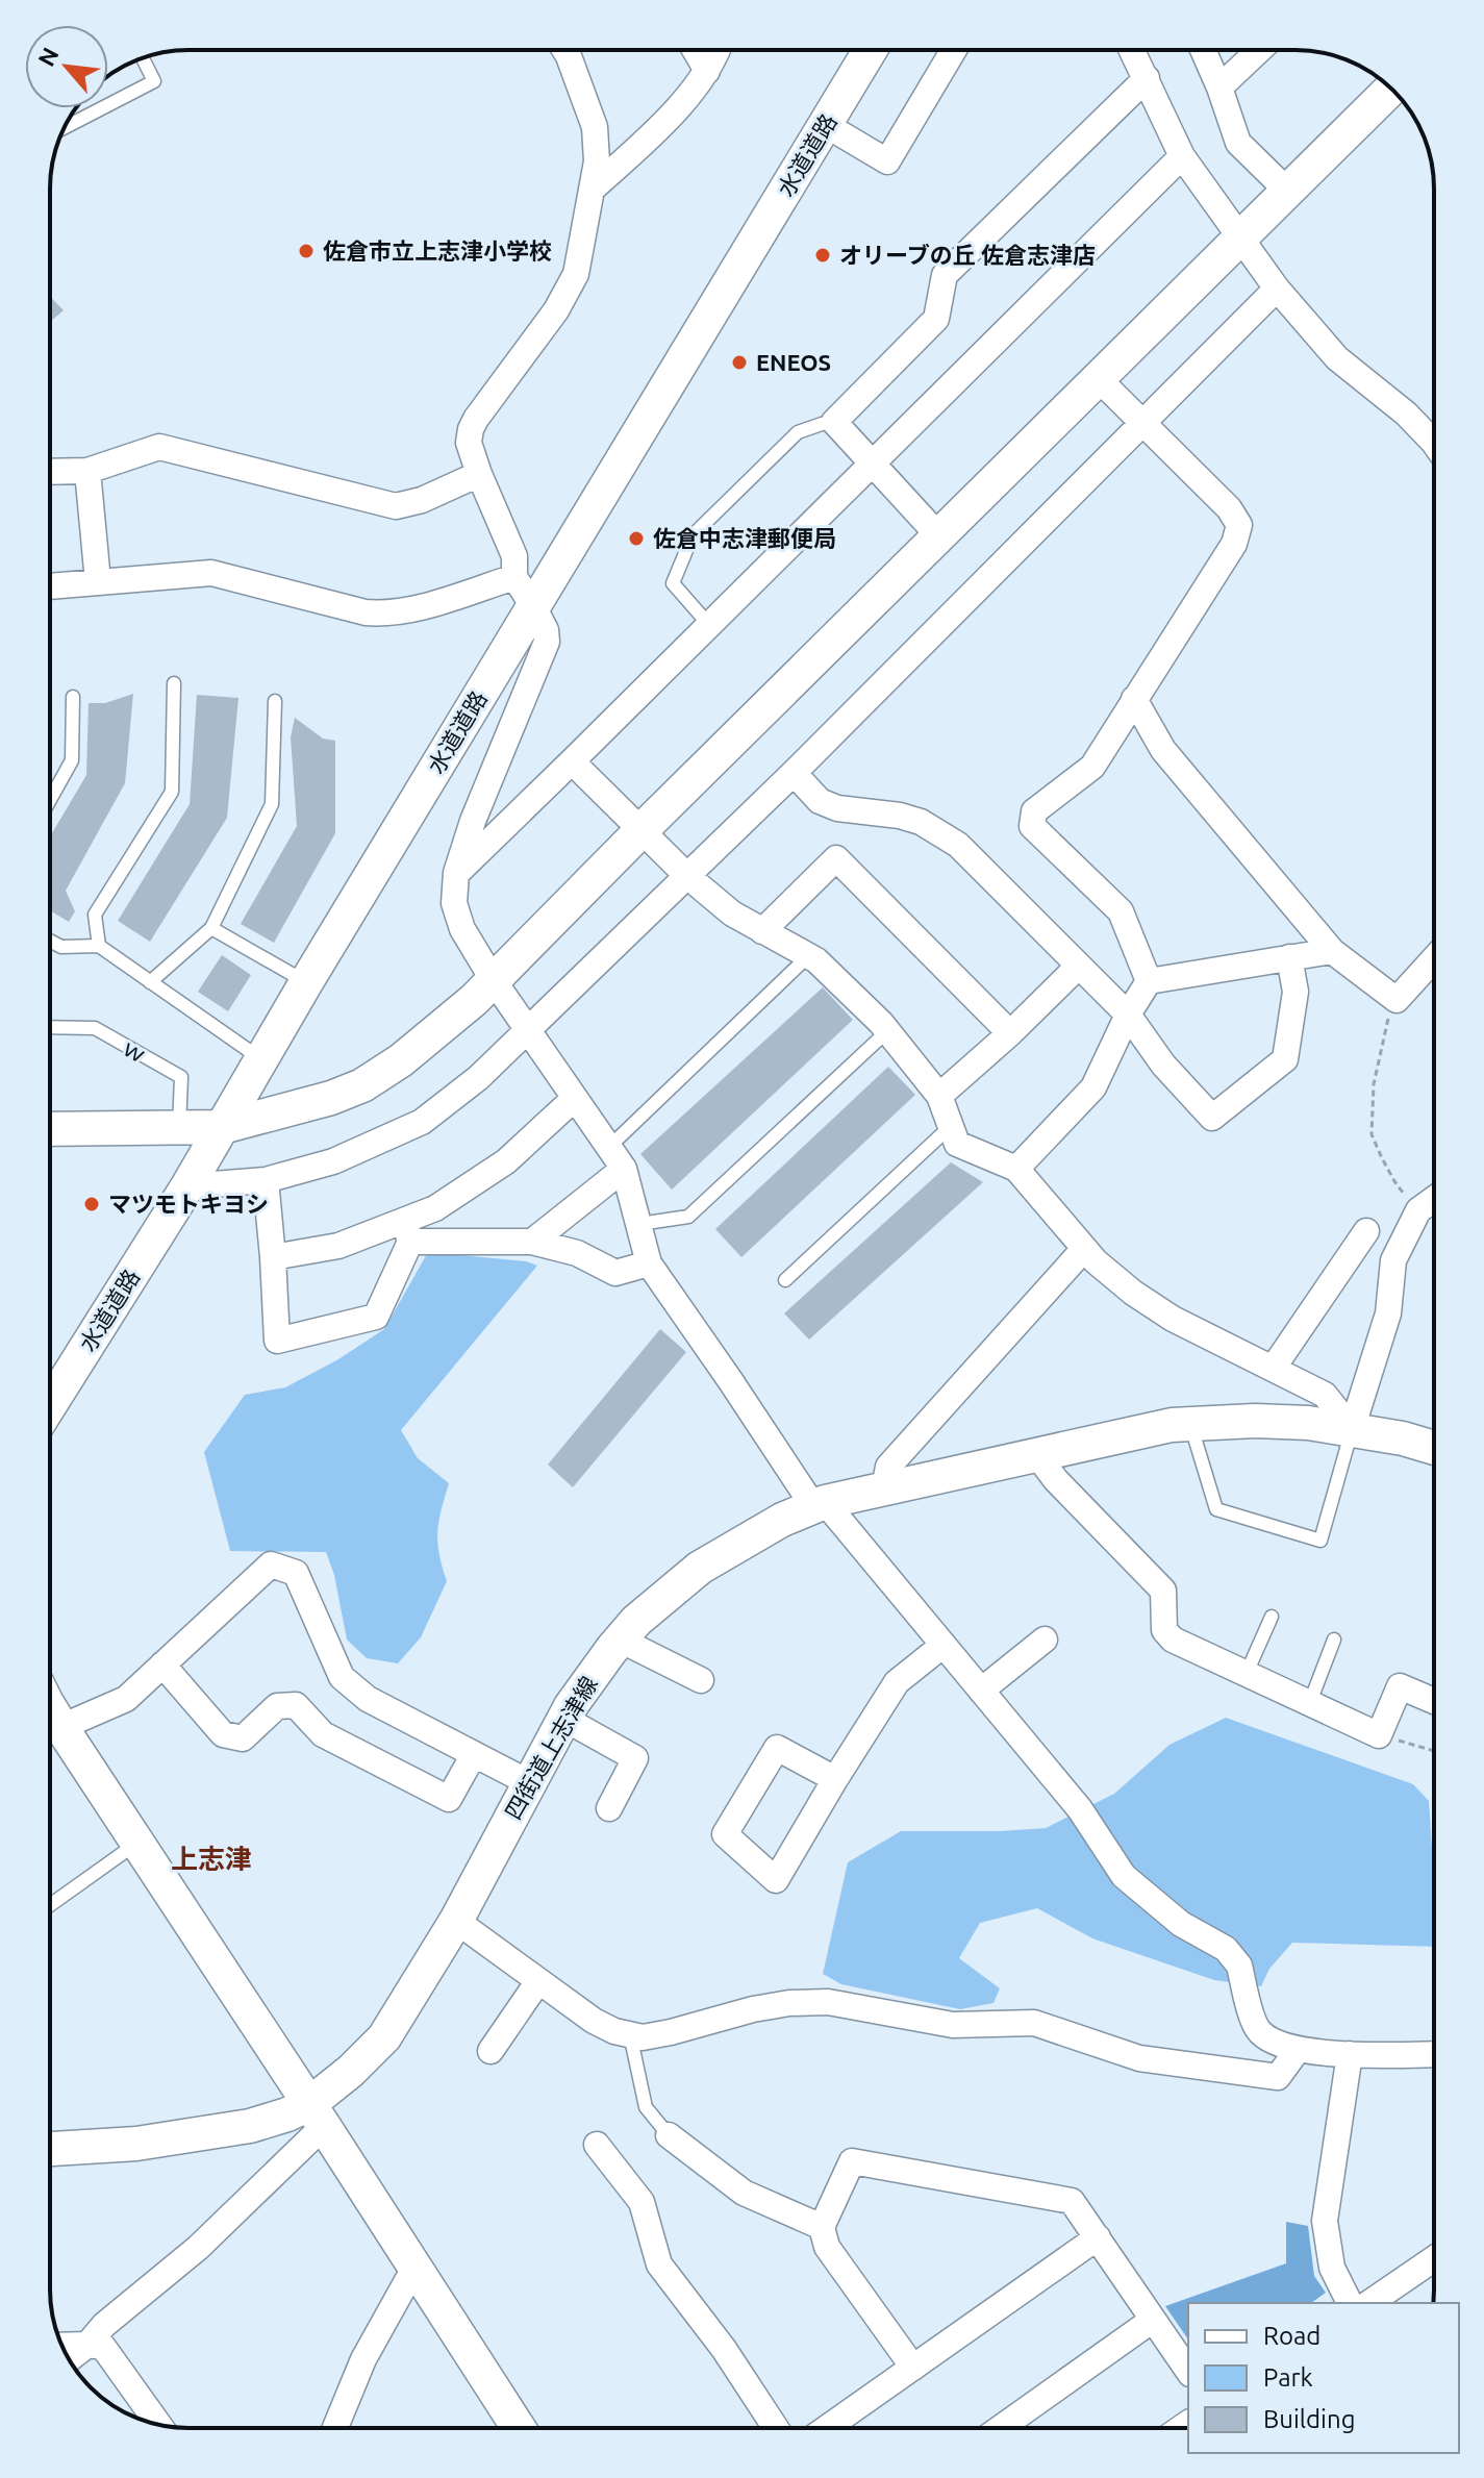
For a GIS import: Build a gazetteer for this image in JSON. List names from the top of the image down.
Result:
{
  "streets": {
    "street": ["水道道路", "四街道上志津線"],
    "lane": ["ｗ"]
  },
  "districts": ["上志津"],
  "places": [
    "佐倉市立上志津小学校",
    "オリーブの丘 佐倉志津店",
    "ENEOS",
    "佐倉中志津郵便局",
    "マツモトキヨシ"
  ],
  "legend": ["Road", "Park", "Building"],
  "north": "top left"
}
